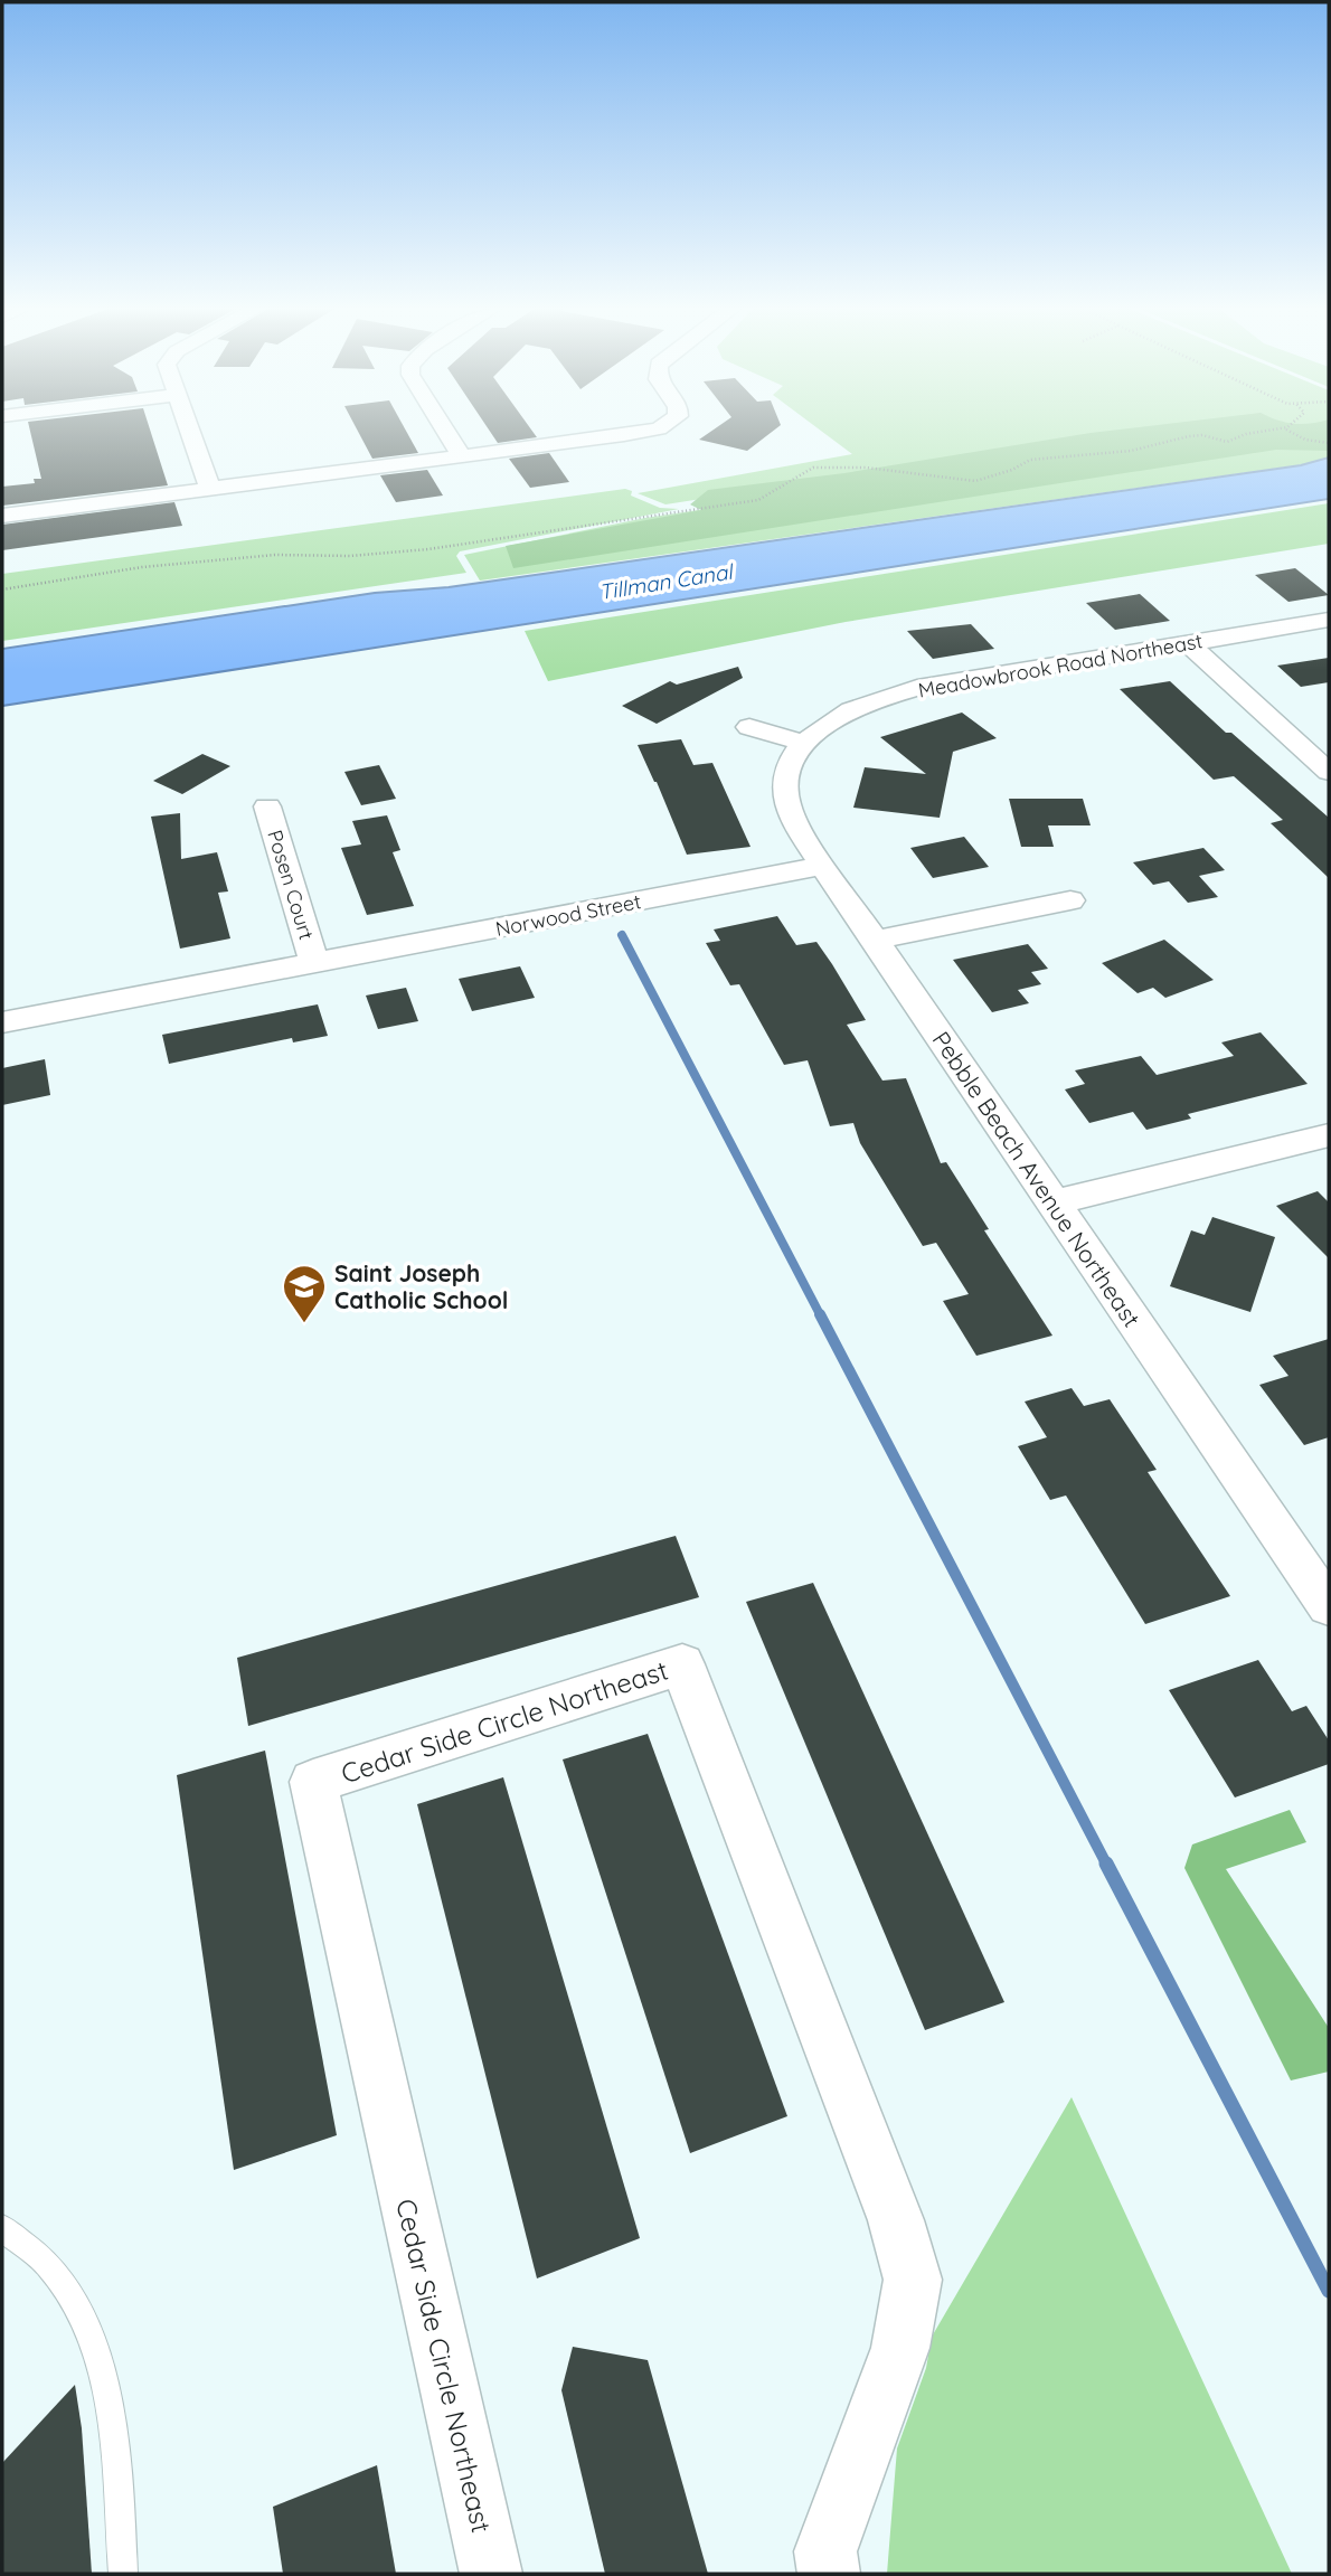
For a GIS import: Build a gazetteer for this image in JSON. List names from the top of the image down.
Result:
{
  "streets": {
    "street": [
      "Meadowbrook Road Northeast",
      "Posen Court",
      "Norwood Street",
      "Pebble Beach Avenue Northeast",
      "Cedar Side Circle Northeast"
    ]
  },
  "crossings": [
    ["Meadowbrook Road Northeast", "Pebble Beach Avenue Northeast"],
    ["Posen Court", "Norwood Street"],
    ["Norwood Street", "Pebble Beach Avenue Northeast"]
  ],
  "water": ["Tillman Canal"],
  "places": {
    "school or university": ["Saint Joseph Catholic School"]
  }
}
